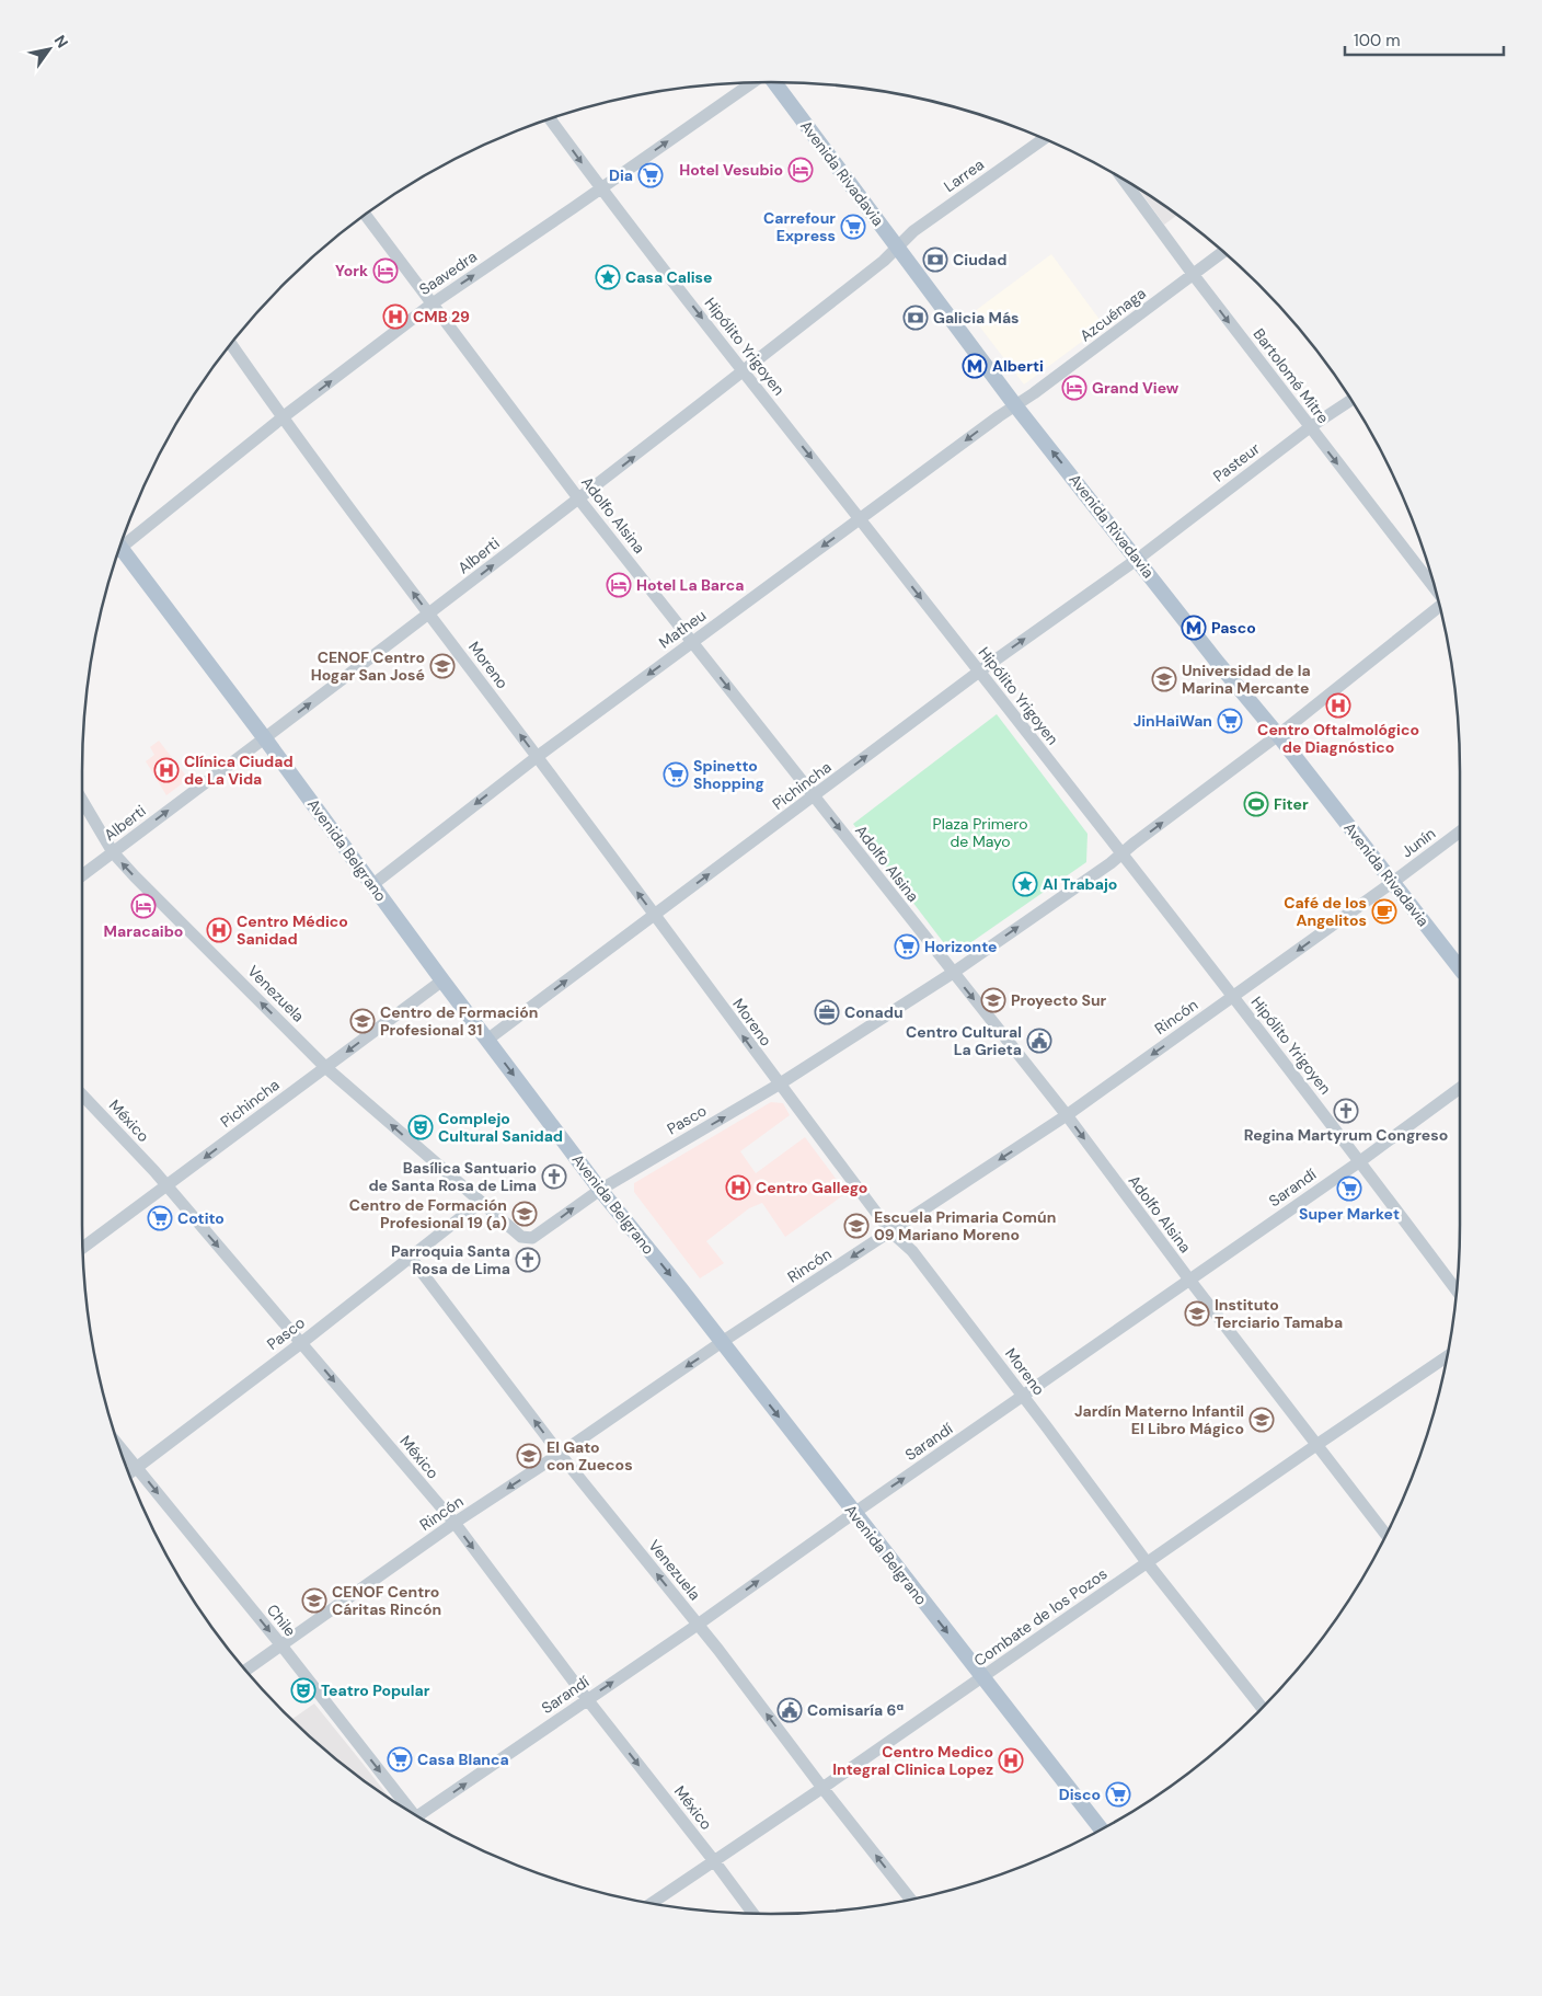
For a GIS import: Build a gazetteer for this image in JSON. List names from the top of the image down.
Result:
{
  "streets": {
    "main road": ["Avenida Rivadavia", "Avenida Belgrano"],
    "street": [
      "Larrea",
      "Saavedra",
      "Azcuénaga",
      "Hipólito Yrigoyen",
      "Bartolomé Mitre",
      "Pasteur",
      "Adolfo Alsina",
      "Alberti",
      "Matheu",
      "Moreno",
      "Pichincha",
      "Junín",
      "Venezuela",
      "Rincón",
      "Pasco",
      "México",
      "Sarandí",
      "Combate de los Pozos",
      "Chile"
    ]
  },
  "crossings": [
    ["Avenida Rivadavia", "Larrea"],
    ["Avenida Rivadavia", "Azcuénaga"],
    ["Avenida Rivadavia", "Pasteur"],
    ["Avenida Rivadavia", "Alberti"],
    ["Avenida Rivadavia", "Matheu"],
    ["Avenida Rivadavia", "Pichincha"],
    ["Avenida Rivadavia", "Junín"],
    ["Avenida Rivadavia", "Rincón"],
    ["Avenida Rivadavia", "Pasco"],
    ["Larrea", "Alberti"],
    ["Saavedra", "Hipólito Yrigoyen"],
    ["Saavedra", "Adolfo Alsina"],
    ["Saavedra", "Moreno"],
    ["Azcuénaga", "Bartolomé Mitre"],
    ["Azcuénaga", "Matheu"],
    ["Hipólito Yrigoyen", "Alberti"],
    ["Hipólito Yrigoyen", "Matheu"],
    ["Hipólito Yrigoyen", "Pichincha"],
    ["Hipólito Yrigoyen", "Rincón"],
    ["Hipólito Yrigoyen", "Pasco"],
    ["Hipólito Yrigoyen", "Sarandí"],
    ["Bartolomé Mitre", "Pasteur"],
    ["Pasteur", "Pichincha"],
    ["Adolfo Alsina", "Alberti"],
    ["Adolfo Alsina", "Matheu"],
    ["Adolfo Alsina", "Pichincha"],
    ["Adolfo Alsina", "Rincón"],
    ["Adolfo Alsina", "Pasco"],
    ["Adolfo Alsina", "Sarandí"],
    ["Adolfo Alsina", "Combate de los Pozos"],
    ["Alberti", "Moreno"],
    ["Alberti", "Avenida Belgrano"],
    ["Alberti", "Venezuela"],
    ["Matheu", "Moreno"],
    ["Matheu", "Avenida Belgrano"],
    ["Moreno", "Pichincha"],
    ["Moreno", "Rincón"],
    ["Moreno", "Pasco"],
    ["Moreno", "Sarandí"],
    ["Moreno", "Combate de los Pozos"],
    ["Pichincha", "Avenida Belgrano"],
    ["Pichincha", "Venezuela"],
    ["Pichincha", "México"],
    ["Junín", "Rincón"],
    ["Avenida Belgrano", "Rincón"],
    ["Avenida Belgrano", "Pasco"],
    ["Avenida Belgrano", "Sarandí"],
    ["Avenida Belgrano", "Combate de los Pozos"],
    ["Venezuela", "Rincón"],
    ["Venezuela", "Pasco"],
    ["Venezuela", "Sarandí"],
    ["Venezuela", "Combate de los Pozos"],
    ["Rincón", "México"],
    ["Rincón", "Chile"],
    ["Pasco", "México"],
    ["Pasco", "Chile"],
    ["México", "Sarandí"],
    ["México", "Combate de los Pozos"]
  ],
  "one_way": [
    "Saavedra",
    "Hipólito Yrigoyen",
    "Bartolomé Mitre",
    "Adolfo Alsina",
    "Alberti",
    "Matheu",
    "Moreno",
    "Avenida Belgrano",
    "Venezuela",
    "Rincón",
    "Pasco",
    "México",
    "Sarandí",
    "Chile"
  ],
  "parks": ["Plaza Primero de Mayo"],
  "places": {
    "hotel": [
      "Hotel Vesubio",
      "York",
      "Grand View",
      "Hotel La Barca",
      "Maracaibo"
    ],
    "supermarket": [
      "Dia",
      "Carrefour Express",
      "JinHaiWan",
      "Spinetto Shopping",
      "Horizonte",
      "Super Market",
      "Cotito",
      "Casa Blanca",
      "Disco"
    ],
    "bank": ["Ciudad", "Galicia Más"],
    "place": ["Casa Calise", "Al Trabajo"],
    "hospital": [
      "CMB 29",
      "Centro Oftalmológico de Diagnóstico",
      "Clínica Ciudad de La Vida",
      "Centro Médico Sanidad",
      "Centro Gallego",
      "Centro Medico Integral Clinica Lopez"
    ],
    "metro station": ["Alberti", "Pasco"],
    "school or university": [
      "CENOF Centro Hogar San José",
      "Universidad de la Marina Mercante",
      "Proyecto Sur",
      "Centro de Formación Profesional 31",
      "Centro de Formación Profesional 19 (a)",
      "Escuela Primaria Común 09 Mariano Moreno",
      "Instituto Terciario Tamaba",
      "Jardín Materno Infantil El Libro Mágico",
      "El Gato con Zuecos",
      "CENOF Centro Cáritas Rincón"
    ],
    "sports": ["Fiter"],
    "cafe": ["Café de los Angelitos"],
    "office": ["Conadu"],
    "public building": ["Centro Cultural La Grieta", "Comisaría 6ª"],
    "church": ["Regina Martyrum Congreso", "Basílica Santuario de Santa Rosa de Lima", "Parroquia Santa Rosa de Lima"],
    "theatre": ["Complejo Cultural Sanidad", "Teatro Popular"]
  },
  "scale_bar": "100 m",
  "north": "top right"
}
